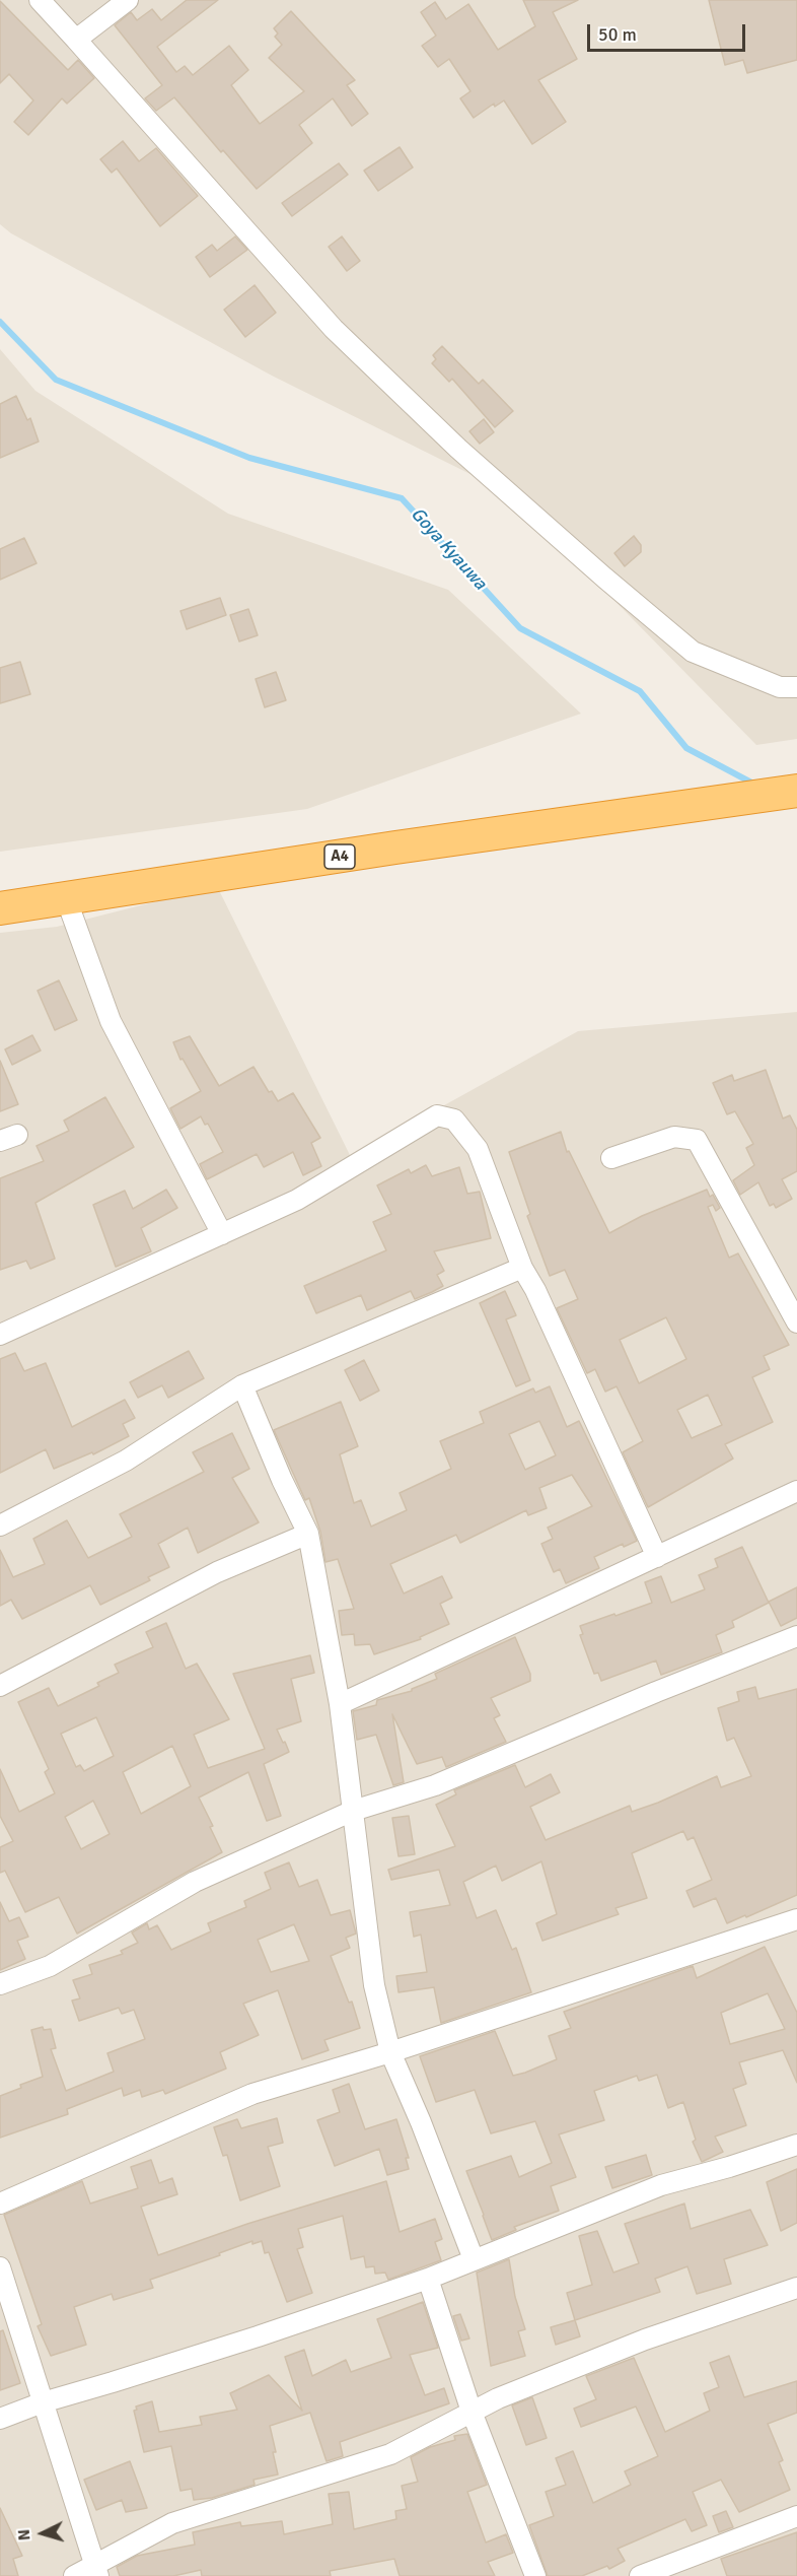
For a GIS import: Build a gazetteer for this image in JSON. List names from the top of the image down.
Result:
{
  "streets": {
    "highway": ["A4"]
  },
  "water": ["Goya Kyauwa"],
  "scale_bar": "50 m",
  "north": "left"
}
